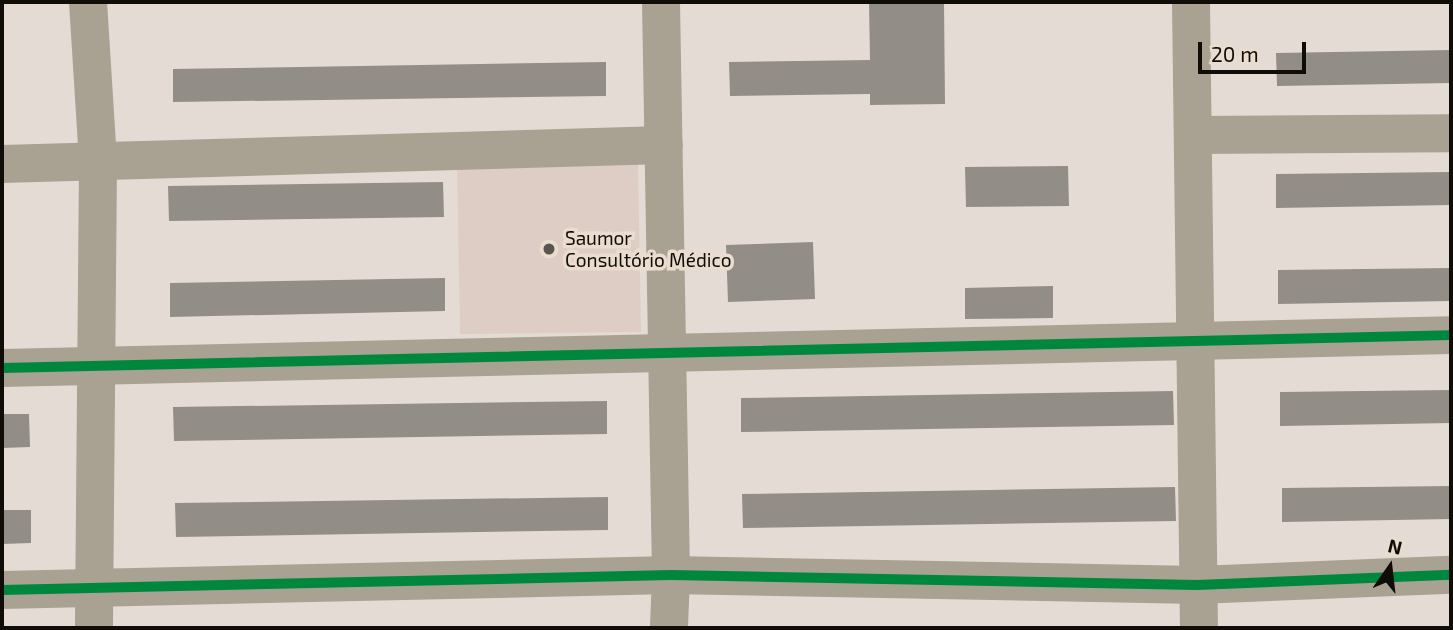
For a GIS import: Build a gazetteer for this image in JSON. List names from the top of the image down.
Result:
{
  "places": ["Saumor Consultório Médico"],
  "scale_bar": "20 m",
  "north": "top"
}
